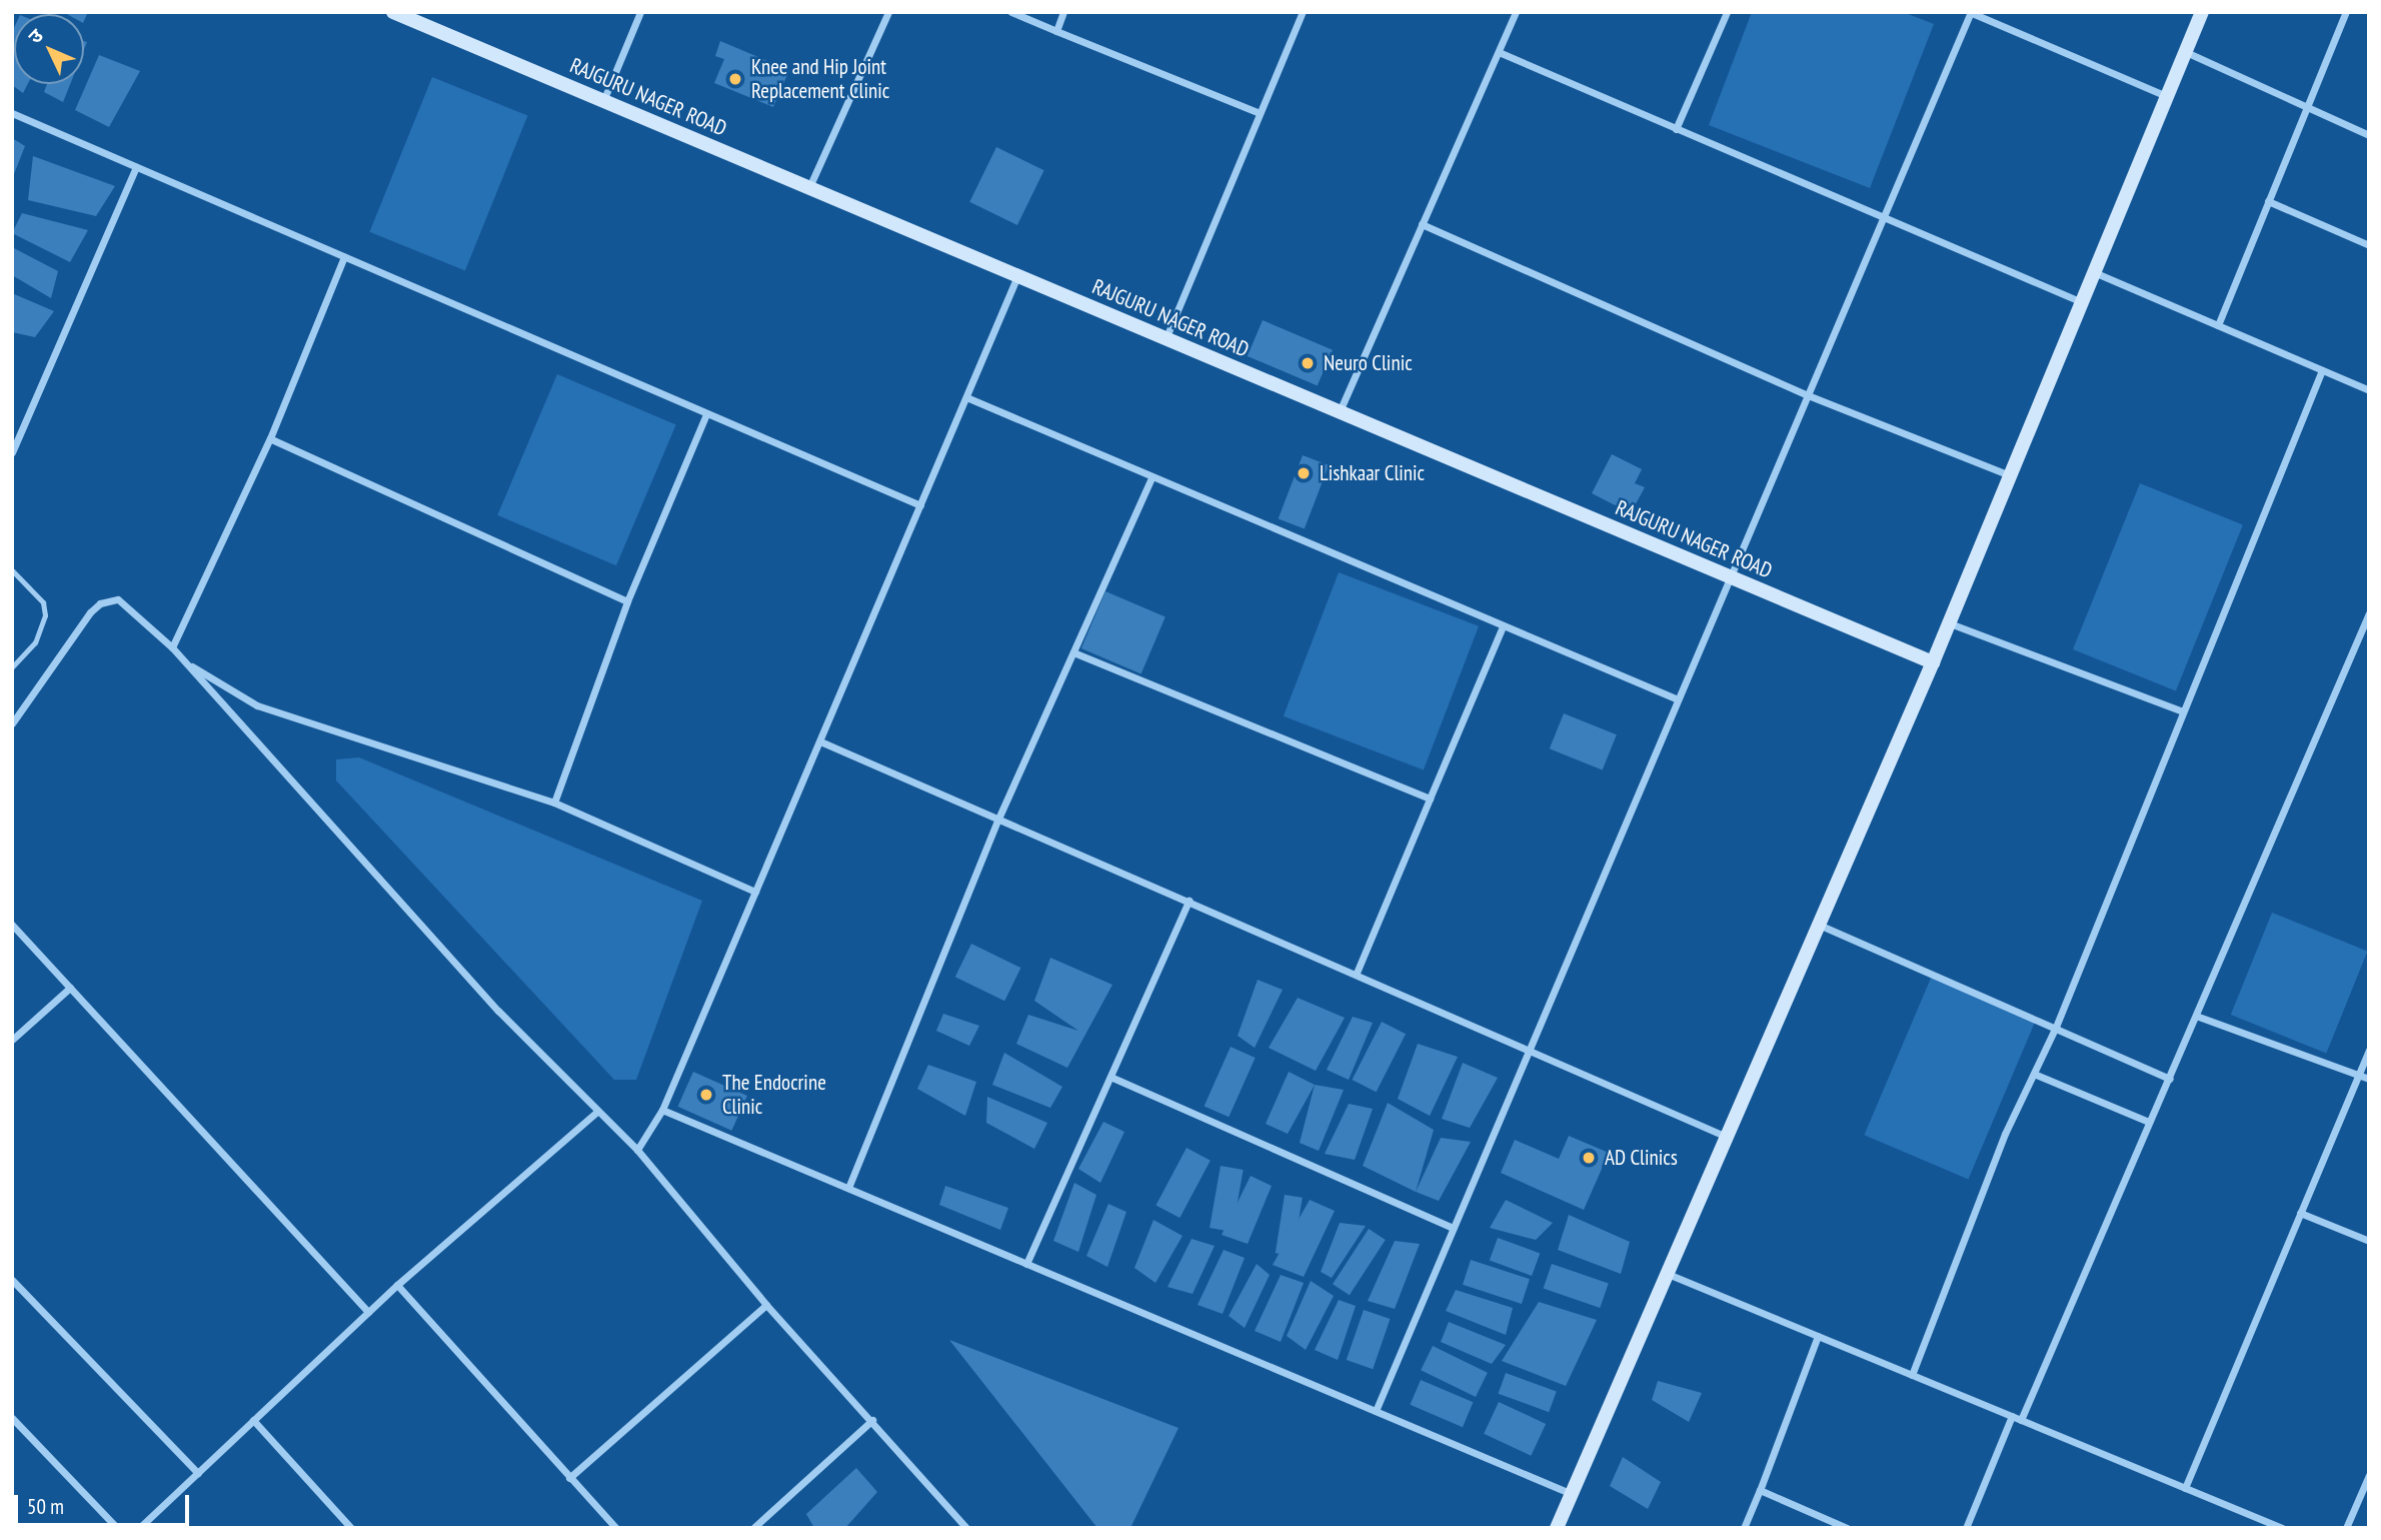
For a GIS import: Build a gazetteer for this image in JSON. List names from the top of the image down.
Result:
{
  "streets": {
    "street": ["RAJGURU NAGER ROAD"]
  },
  "places": [
    "Knee and Hip Joint Replacement Clinic",
    "Neuro Clinic",
    "Lishkaar Clinic",
    "The Endocrine Clinic",
    "AD Clinics"
  ],
  "scale_bar": "50 m",
  "north": "top left"
}
